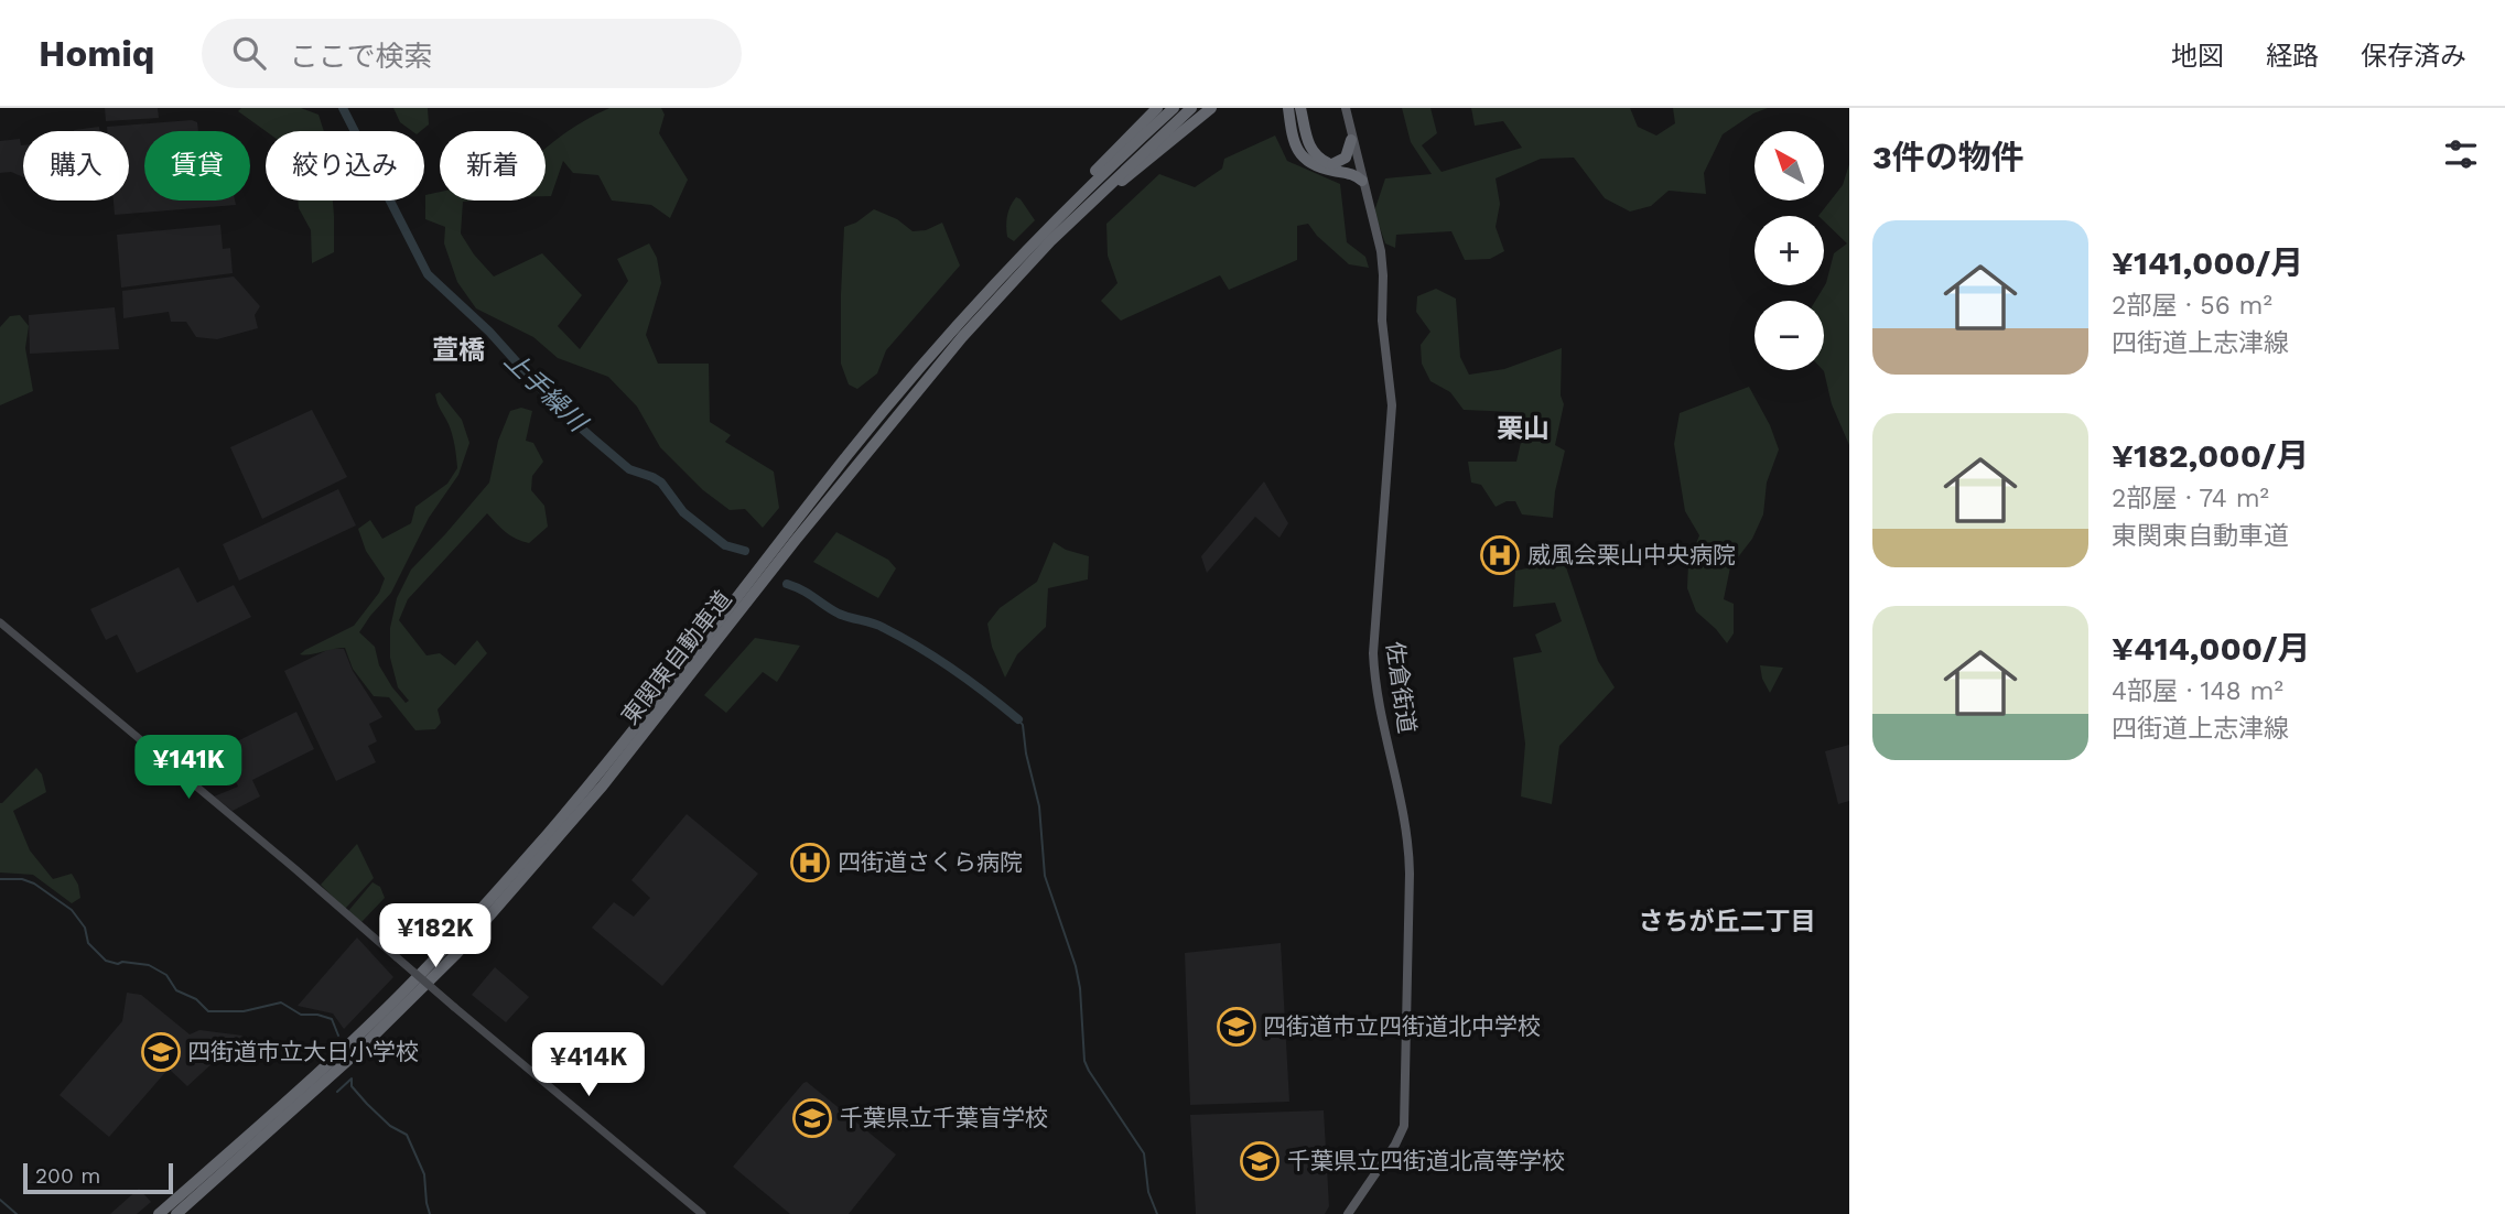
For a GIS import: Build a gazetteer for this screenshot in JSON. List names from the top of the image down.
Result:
{
  "streets": {
    "highway": ["東関東自動車道"],
    "main road": ["佐倉街道"]
  },
  "districts": ["萱橋", "栗山", "さちが丘二丁目"],
  "water": ["上手繰川"],
  "places": {
    "hospital": ["威風会栗山中央病院", "四街道さくら病院"],
    "school or university": [
      "四街道市立四街道北中学校",
      "四街道市立大日小学校",
      "千葉県立千葉盲学校",
      "千葉県立四街道北高等学校"
    ]
  },
  "scale_bar": "200 m",
  "north": "top left",
  "page": {
    "header": "Homiq",
    "search": "ここで検索",
    "nav": ["地図", "経路", "保存済み"],
    "heading": "3件の物件",
    "map_buttons": ["+", "−"],
    "chip": [
      "購入",
      "賃貸",
      "絞り込み",
      "新着"
    ],
    "list": [
      {
        "name": "¥141,000/月",
        "note": "2部屋 · 56 m² · 四街道上志津線"
      },
      {
        "name": "¥182,000/月",
        "note": "2部屋 · 74 m² · 東関東自動車道"
      },
      {
        "name": "¥414,000/月",
        "note": "4部屋 · 148 m² · 四街道上志津線"
      }
    ],
    "price": ["¥141K", "¥182K", "¥414K"],
    "scale": "200 m"
  }
}
